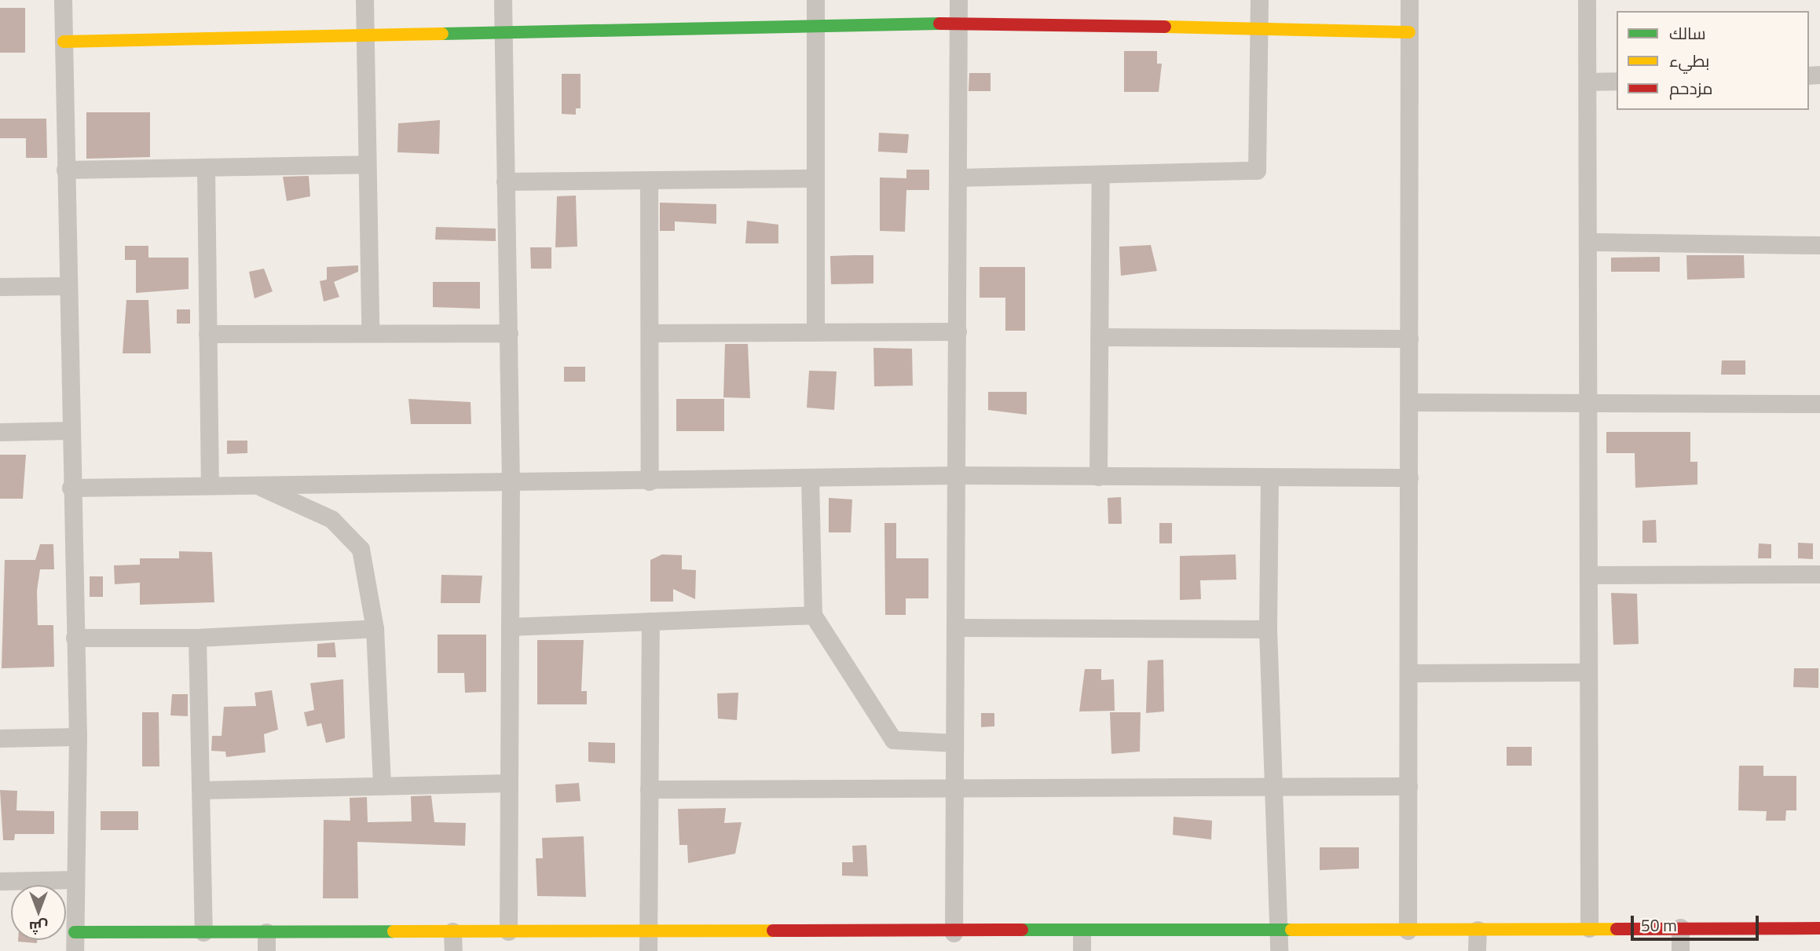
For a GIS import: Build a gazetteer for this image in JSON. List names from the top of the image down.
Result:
{
  "legend": ["سالك", "بطيء", "مزدحم"],
  "scale_bar": "50 m",
  "north": "bottom"
}
